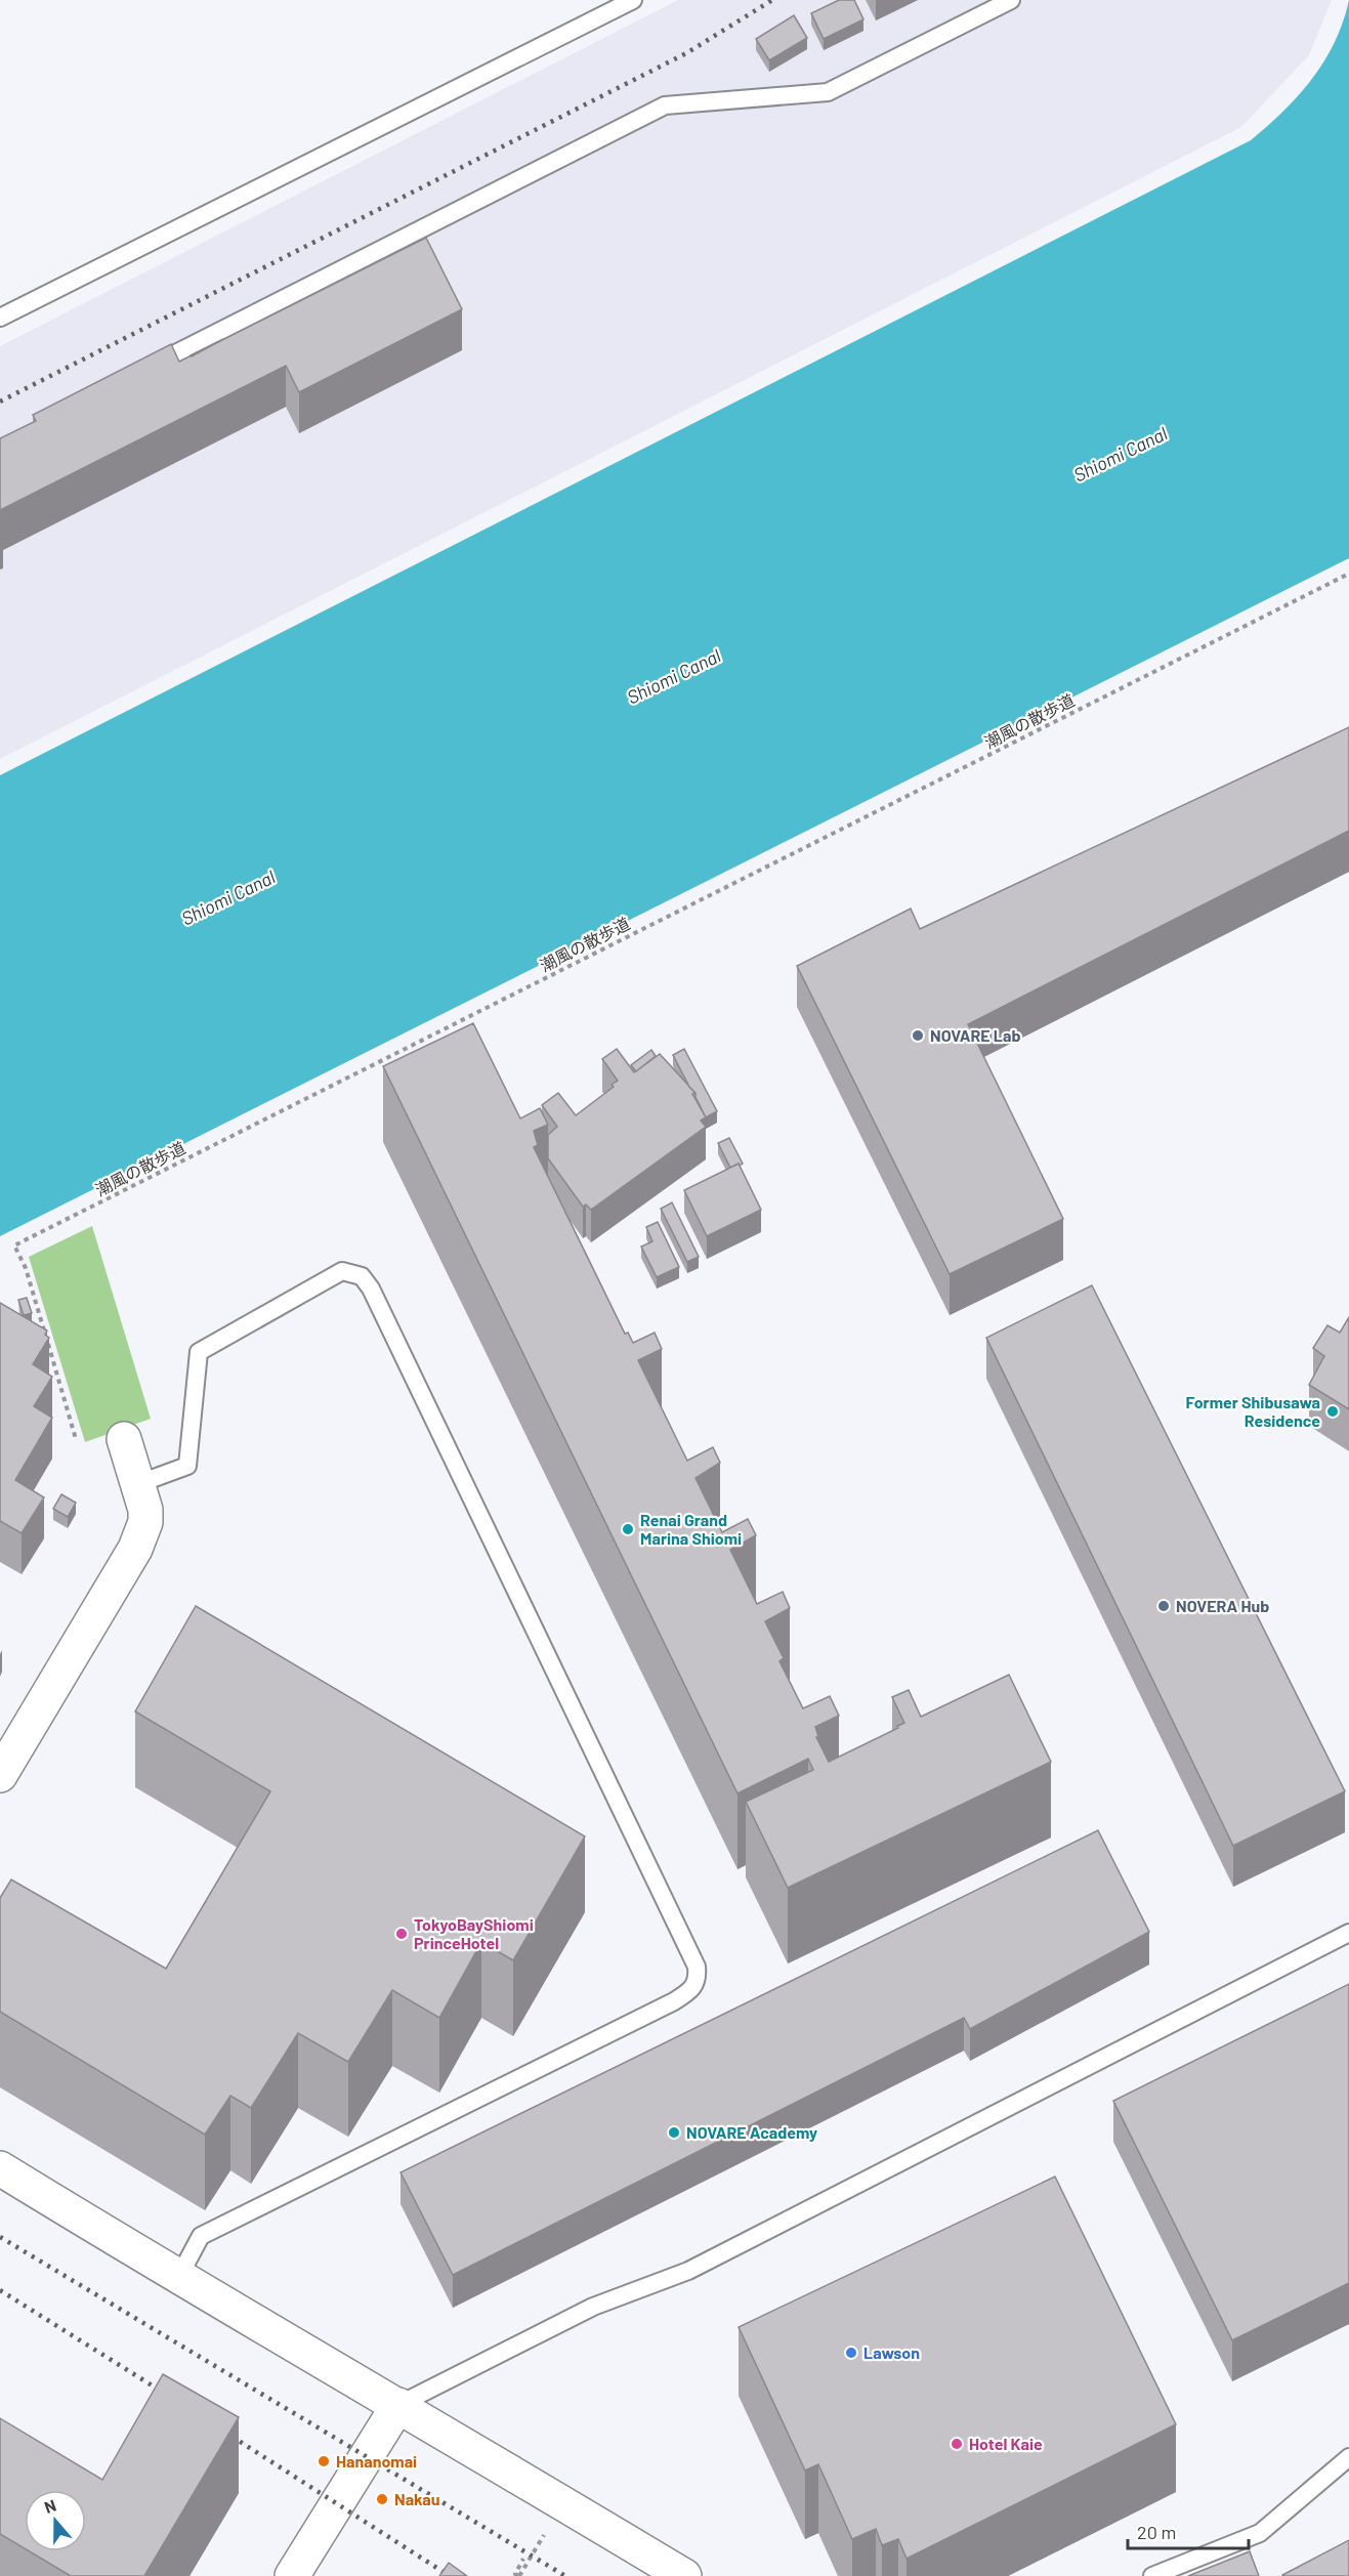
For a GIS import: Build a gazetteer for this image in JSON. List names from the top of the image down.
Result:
{
  "streets": {
    "path": ["潮風の散歩道"]
  },
  "water": ["Shiomi Canal"],
  "places": [
    "NOVARE Lab",
    "Former Shibusawa Residence",
    "Renai Grand Marina Shiomi",
    "NOVERA Hub",
    "TokyoBayShiomi PrinceHotel",
    "NOVARE Academy",
    "Lawson",
    "Hotel Kaie",
    "Hananomai",
    "Nakau"
  ],
  "scale_bar": "20 m",
  "north": "top"
}
